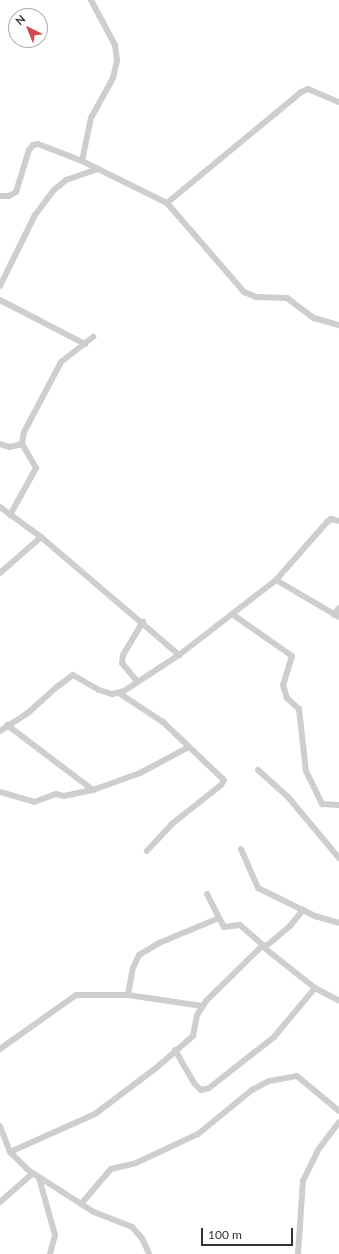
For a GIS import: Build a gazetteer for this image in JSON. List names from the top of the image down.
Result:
{
  "scale_bar": "100 m",
  "north": "top left"
}
